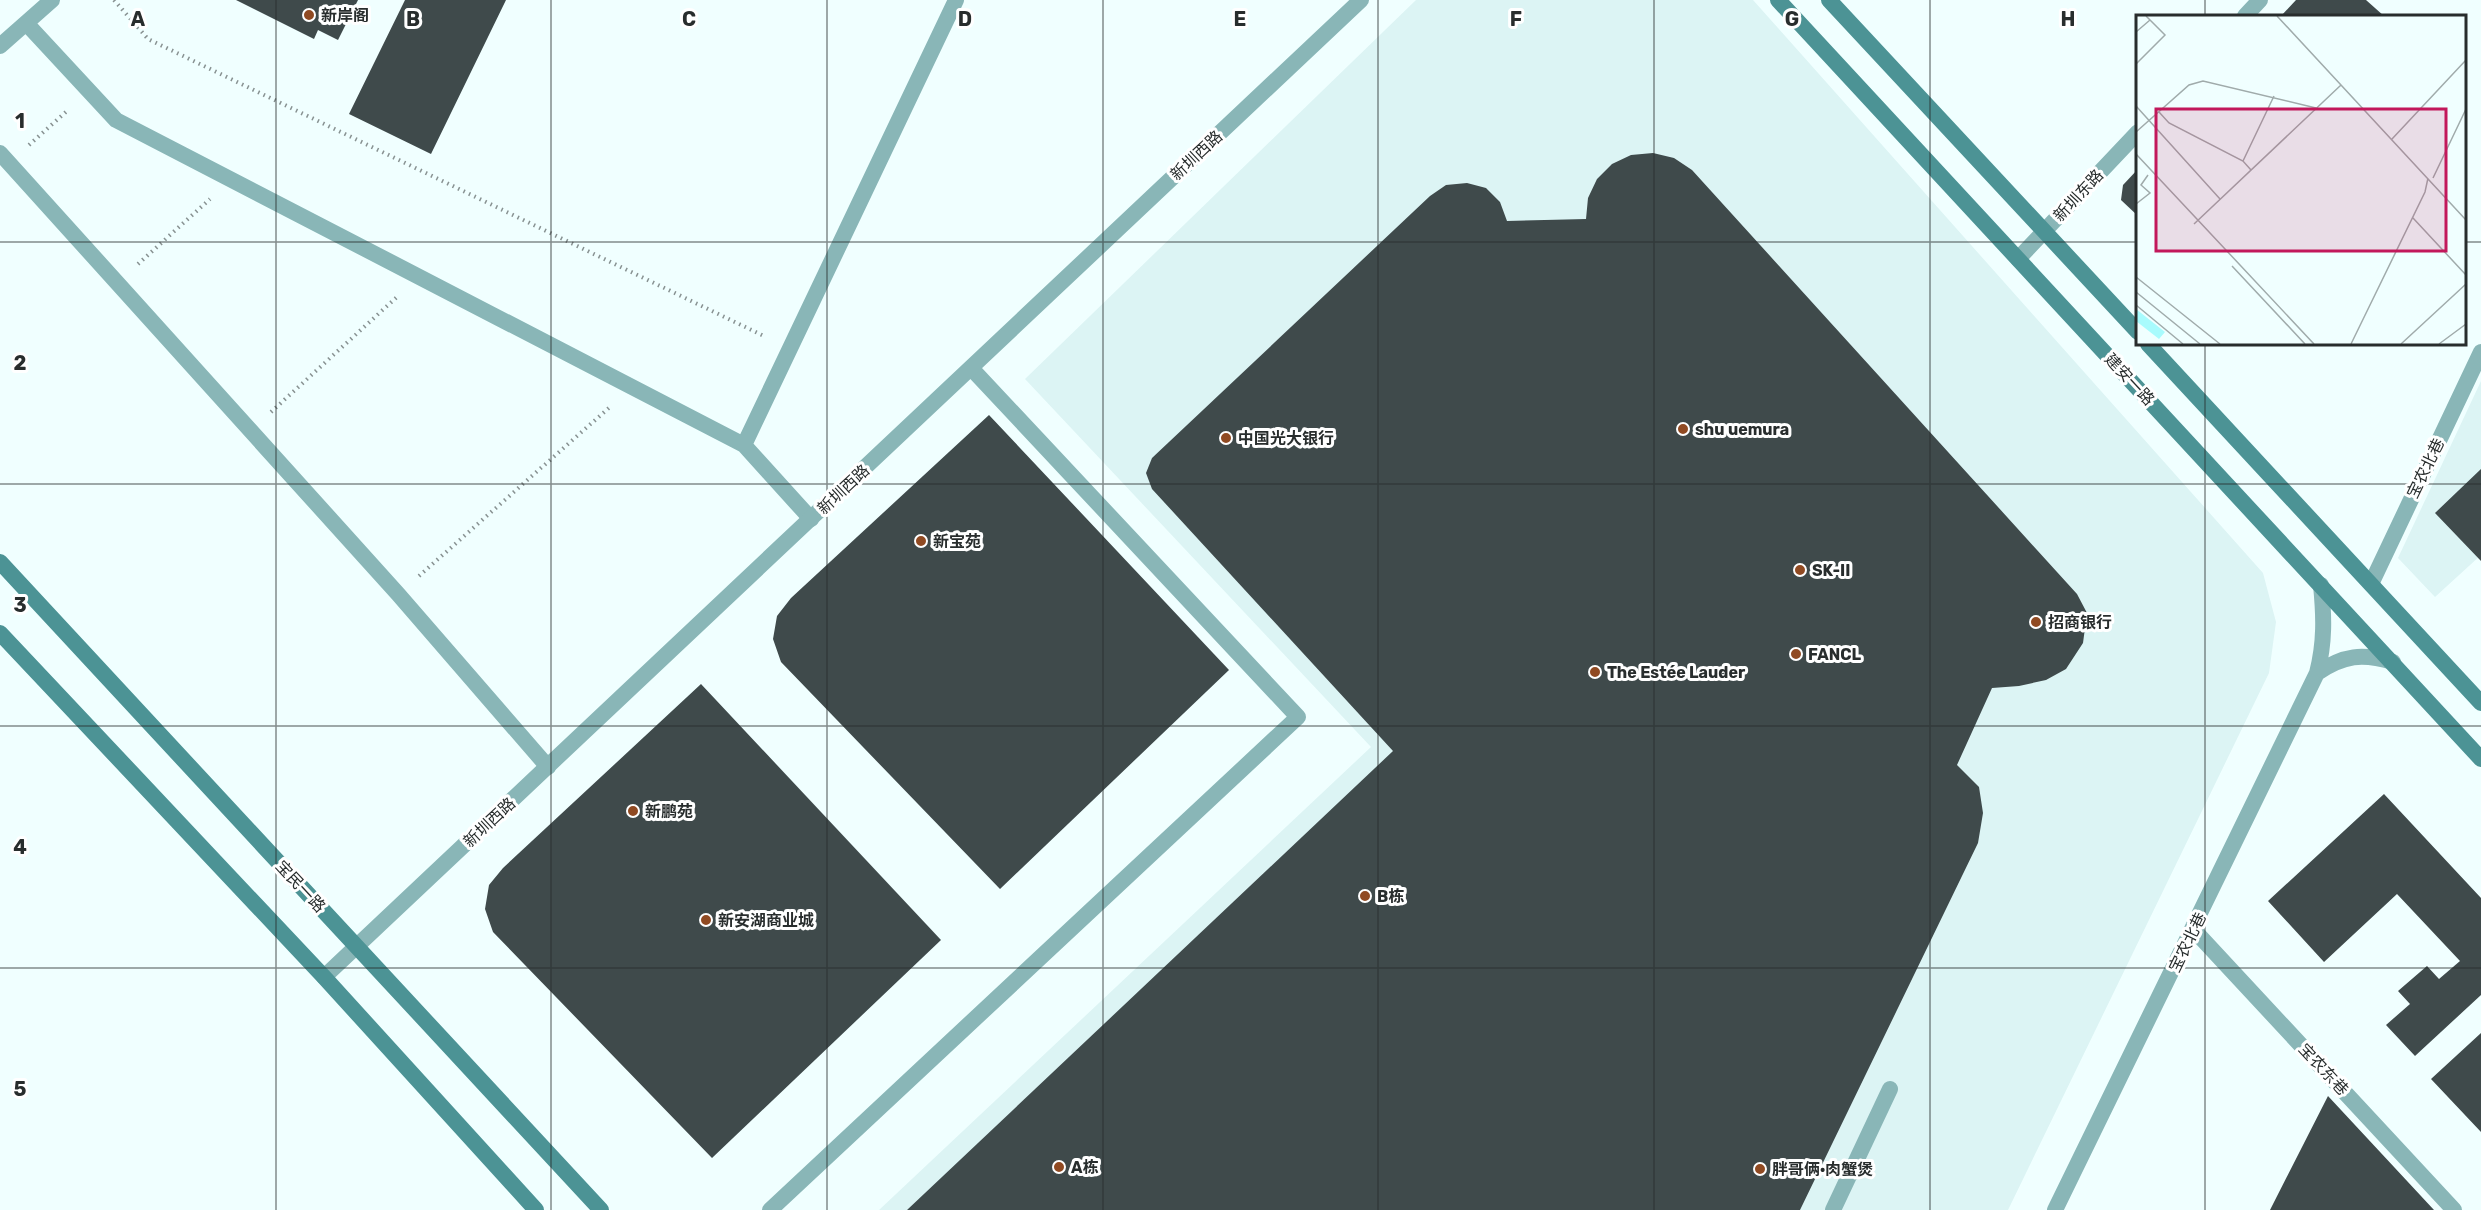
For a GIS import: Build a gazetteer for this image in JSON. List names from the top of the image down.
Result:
{
  "streets": {
    "main road": ["建安一路", "宝民一路"],
    "street": [
      "新圳西路",
      "新圳东路",
      "宝农北巷",
      "宝农东巷"
    ]
  },
  "crossings": [
    ["新圳西路", "宝民一路"],
    ["新圳东路", "建安一路"],
    ["建安一路", "宝农北巷"],
    ["宝农北巷", "宝农东巷"]
  ],
  "places": [
    "新岸阁",
    "shu uemura",
    "中国光大银行",
    "新宝苑",
    "SK-II",
    "招商银行",
    "FANCL",
    "The Estée Lauder",
    "新鹏苑",
    "B栋",
    "新安湖商业城",
    "A栋",
    "胖哥俩·肉蟹煲"
  ],
  "grid": {
    "columns": [
      "A",
      "B",
      "C",
      "D",
      "E",
      "F",
      "G",
      "H"
    ],
    "rows": [
      "1",
      "2",
      "3",
      "4",
      "5"
    ]
  }
}
